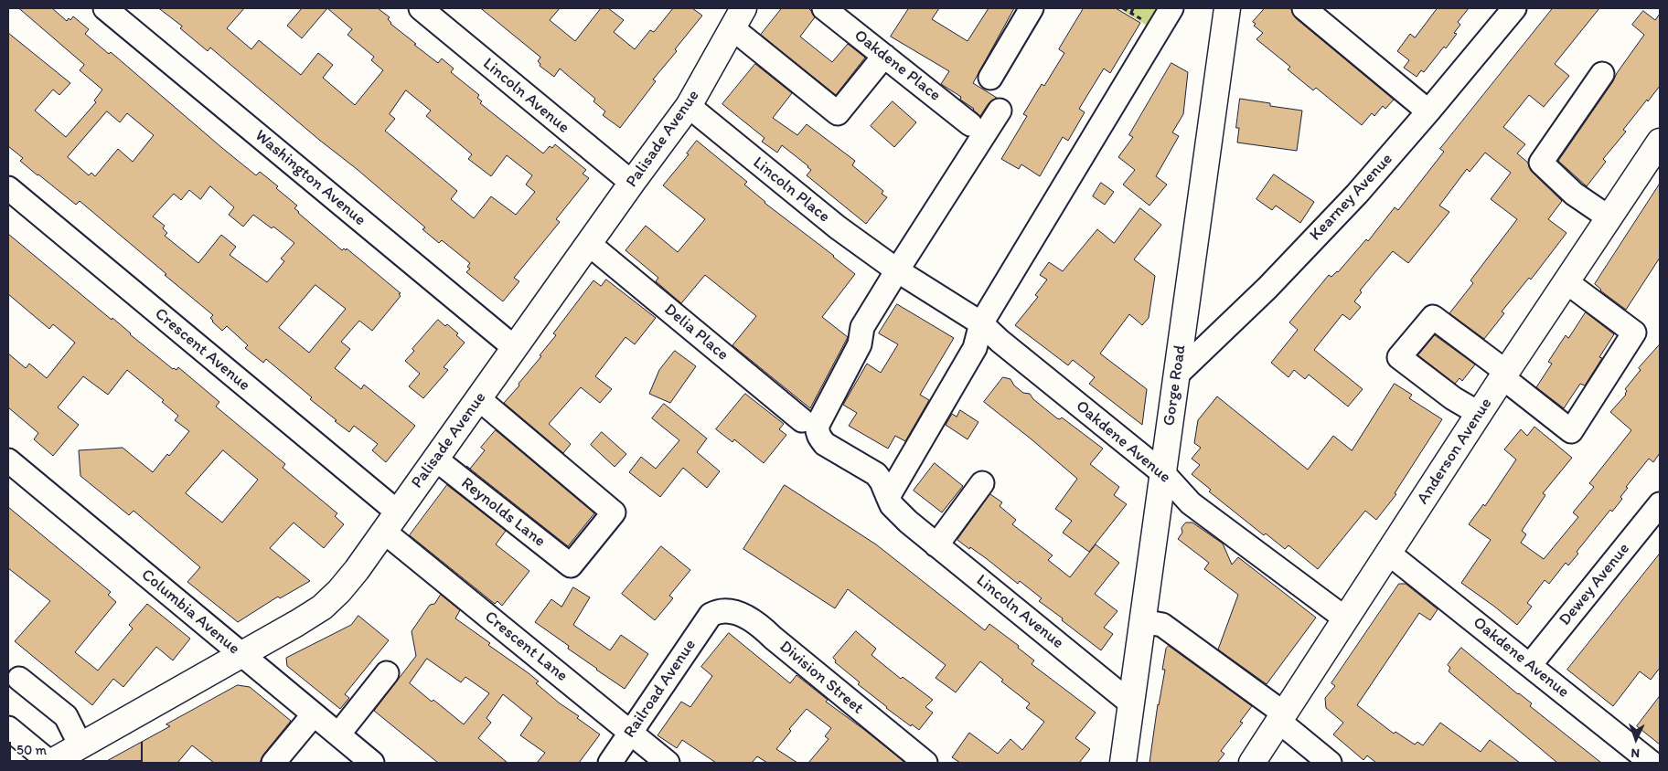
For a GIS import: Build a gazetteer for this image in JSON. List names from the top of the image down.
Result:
{
  "streets": {
    "main road": ["Palisade Avenue", "Gorge Road", "Anderson Avenue"],
    "street": [
      "Oakdene Place",
      "Lincoln Avenue",
      "Washington Avenue",
      "Lincoln Place",
      "Kearney Avenue",
      "Delia Place",
      "Crescent Avenue",
      "Oakdene Avenue",
      "Reynolds Lane",
      "Dewey Avenue",
      "Columbia Avenue",
      "Crescent Lane",
      "Division Street",
      "Railroad Avenue"
    ]
  },
  "crossings": [
    ["Lincoln Avenue", "Palisade Avenue"],
    ["Lincoln Avenue", "Lincoln Place"],
    ["Lincoln Avenue", "Gorge Road"],
    ["Lincoln Avenue", "Oakdene Avenue"],
    ["Palisade Avenue", "Washington Avenue"],
    ["Palisade Avenue", "Lincoln Place"],
    ["Palisade Avenue", "Delia Place"],
    ["Palisade Avenue", "Crescent Avenue"],
    ["Palisade Avenue", "Reynolds Lane"],
    ["Palisade Avenue", "Columbia Avenue"],
    ["Palisade Avenue", "Crescent Lane"],
    ["Lincoln Place", "Oakdene Avenue"],
    ["Kearney Avenue", "Gorge Road"],
    ["Crescent Avenue", "Crescent Lane"],
    ["Gorge Road", "Oakdene Avenue"],
    ["Oakdene Avenue", "Anderson Avenue"],
    ["Oakdene Avenue", "Dewey Avenue"],
    ["Crescent Lane", "Railroad Avenue"],
    ["Division Street", "Railroad Avenue"]
  ],
  "scale_bar": "50 m",
  "north": "bottom"
}
